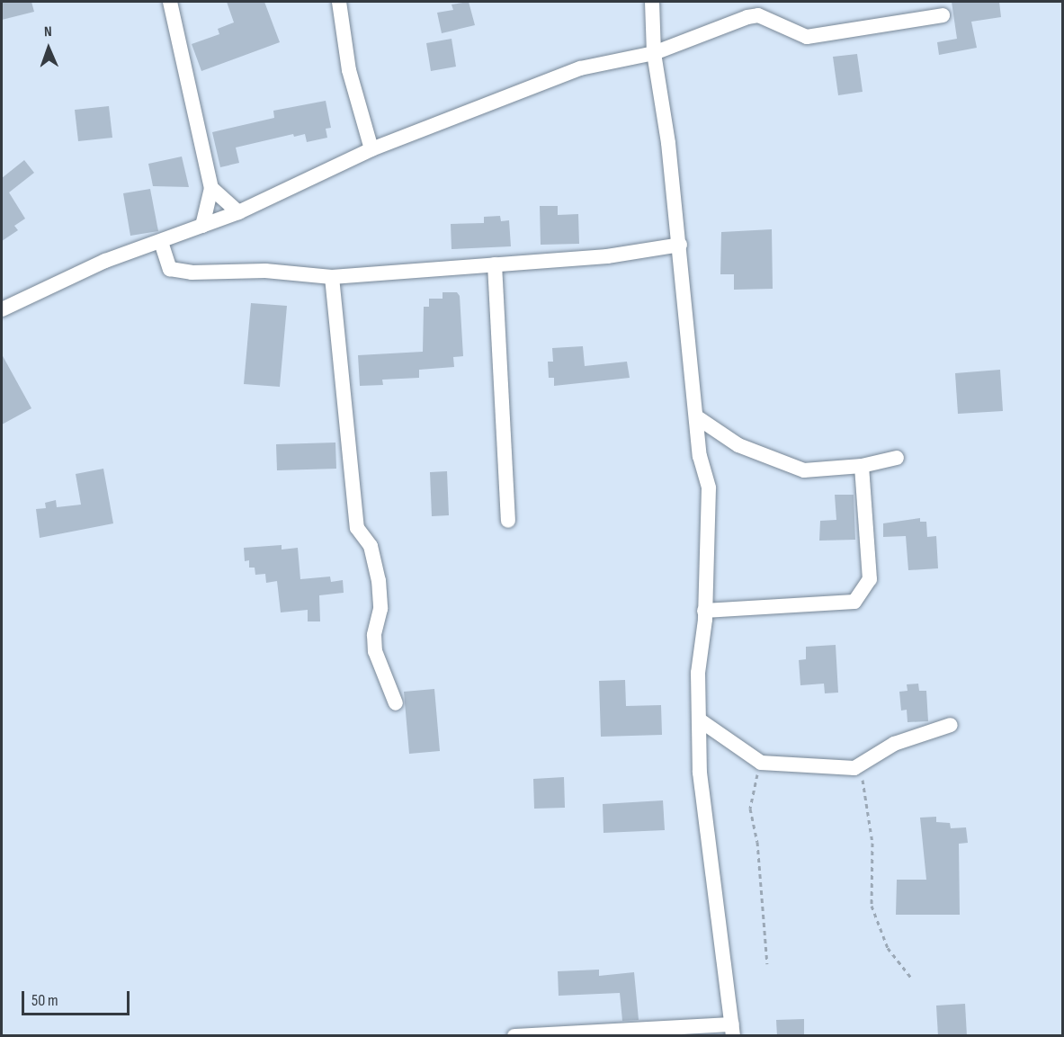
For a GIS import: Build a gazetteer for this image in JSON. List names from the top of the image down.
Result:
{
  "scale_bar": "50 m",
  "north": "top"
}
